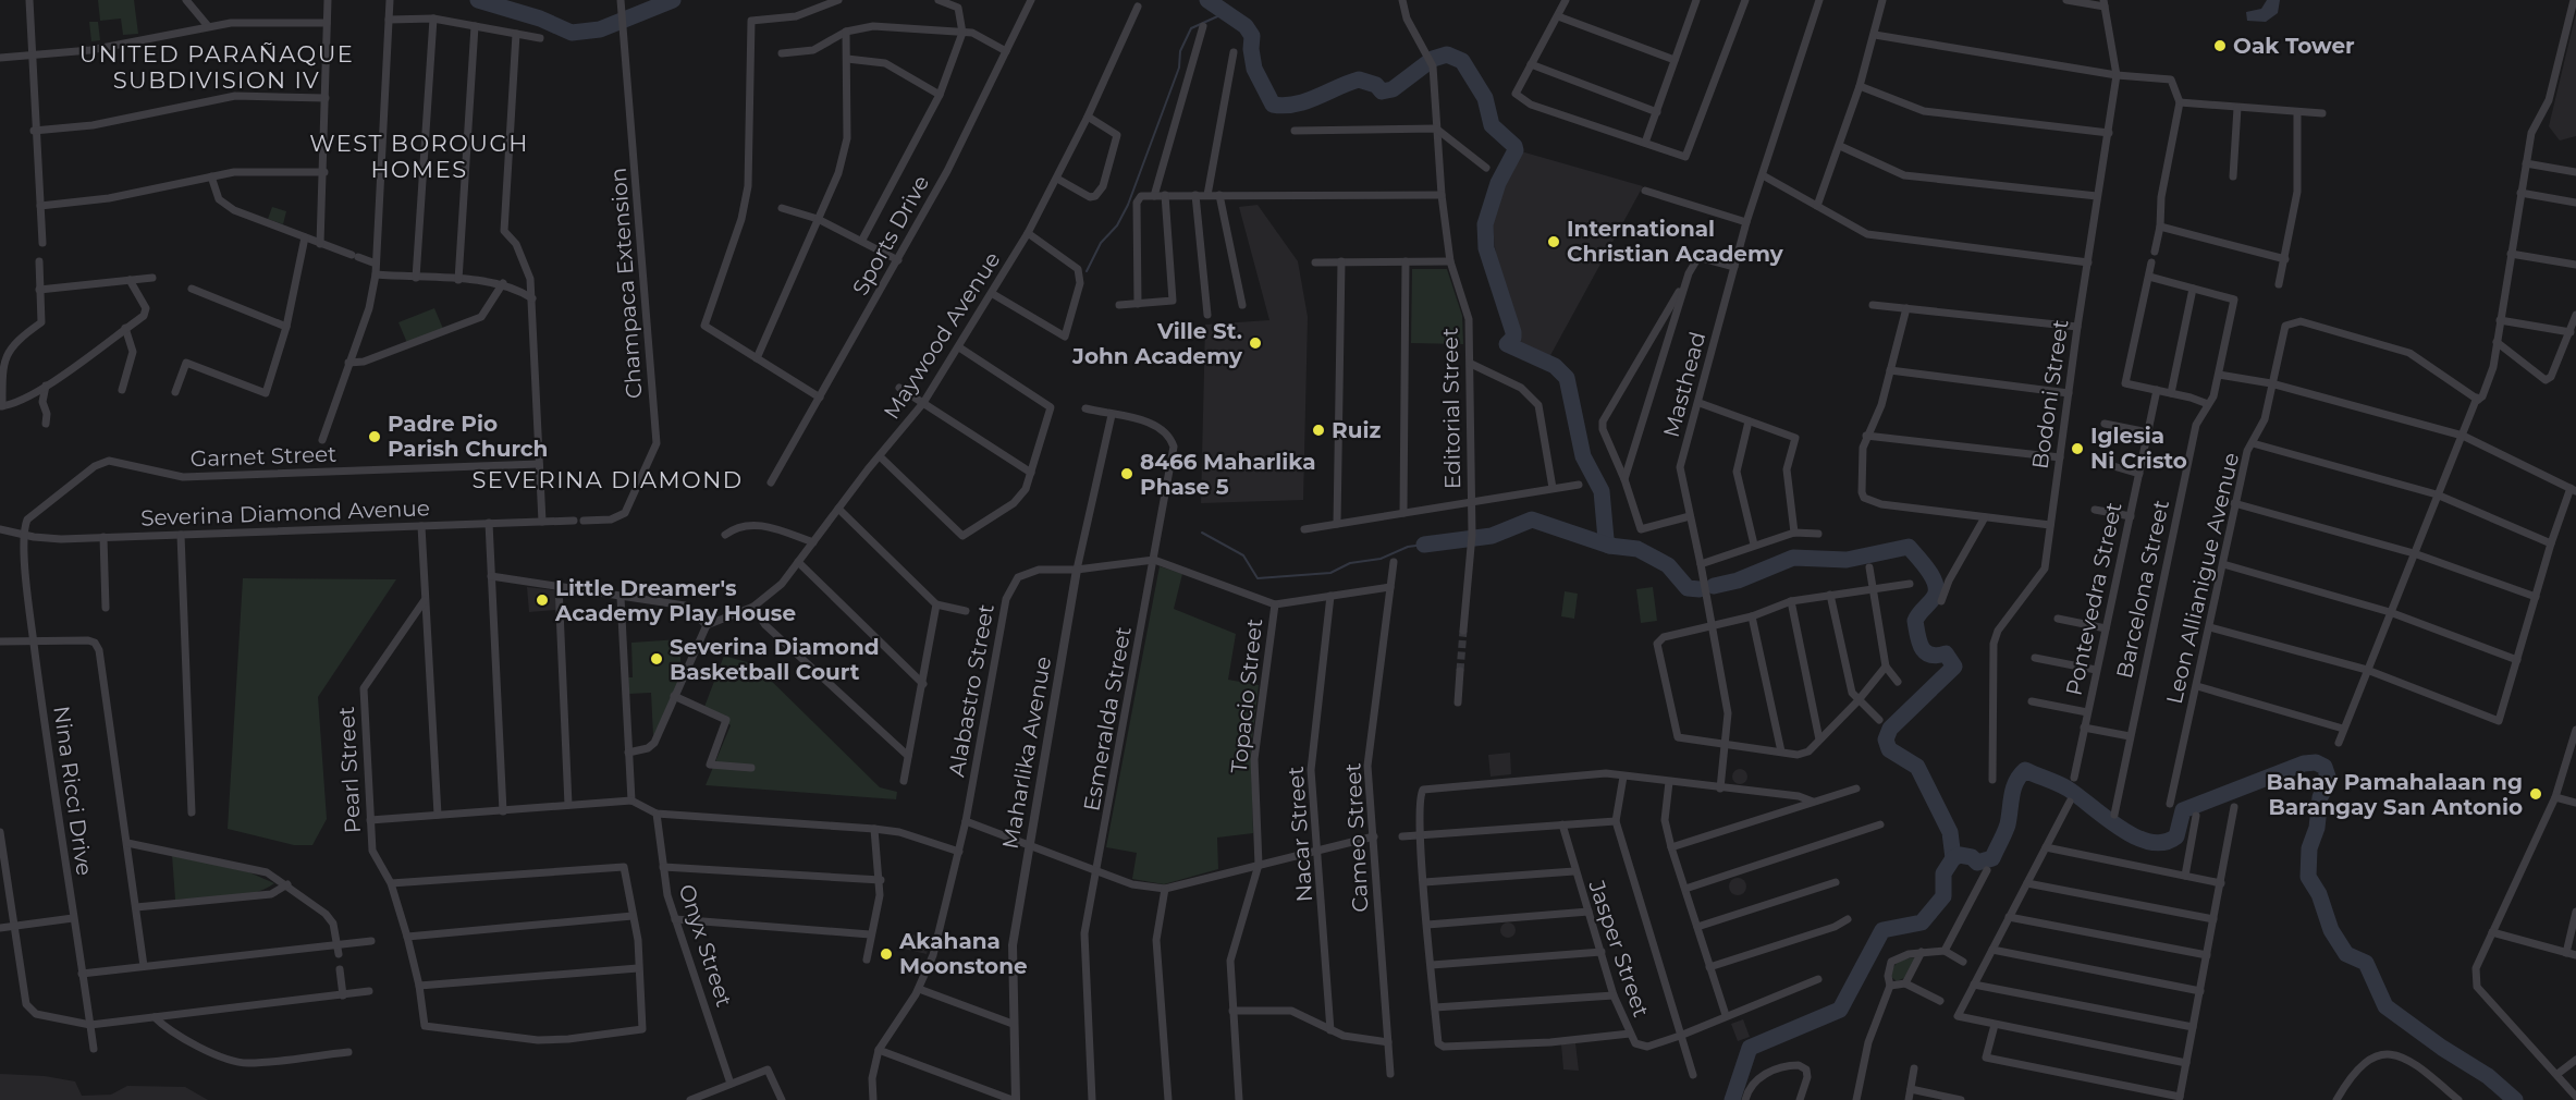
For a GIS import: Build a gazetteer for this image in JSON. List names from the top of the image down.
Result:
{
  "streets": {
    "street": [
      "Sports Drive",
      "Champaca Extension",
      "Maywood Avenue",
      "Masthead",
      "Bodoni Street",
      "Editorial Street",
      "Garnet Street",
      "Severina Diamond Avenue",
      "Leon Allianigue Avenue",
      "Barcelona Street",
      "Pontevedra Street",
      "Alabastro Street",
      "Topacio Street",
      "Esmeralda Street",
      "Maharlika Avenue",
      "Pearl Street",
      "Nina Ricci Drive",
      "Nacar Street",
      "Cameo Street",
      "Onyx Street",
      "Jasper Street"
    ]
  },
  "crossings": [
    ["Garnet Street", "Severina Diamond Avenue"],
    ["Garnet Street", "Nina Ricci Drive"],
    ["Severina Diamond Avenue", "Nina Ricci Drive"],
    ["Alabastro Street", "Topacio Street"],
    ["Alabastro Street", "Esmeralda Street"],
    ["Alabastro Street", "Maharlika Avenue"],
    ["Alabastro Street", "Nacar Street"],
    ["Alabastro Street", "Cameo Street"],
    ["Esmeralda Street", "Maharlika Avenue"]
  ],
  "districts": ["UNITED PARAÑAQUE SUBDIVISION IV", "WEST BOROUGH HOMES", "SEVERINA DIAMOND"],
  "places": [
    "Oak Tower",
    "International Christian Academy",
    "Ville St. John Academy",
    "Ruiz",
    "Padre Pio Parish Church",
    "Iglesia Ni Cristo",
    "8466 Maharlika Phase 5",
    "Little Dreamer's Academy Play House",
    "Severina Diamond Basketball Court",
    "Bahay Pamahalaan ng Barangay San Antonio",
    "Akahana Moonstone"
  ]
}
